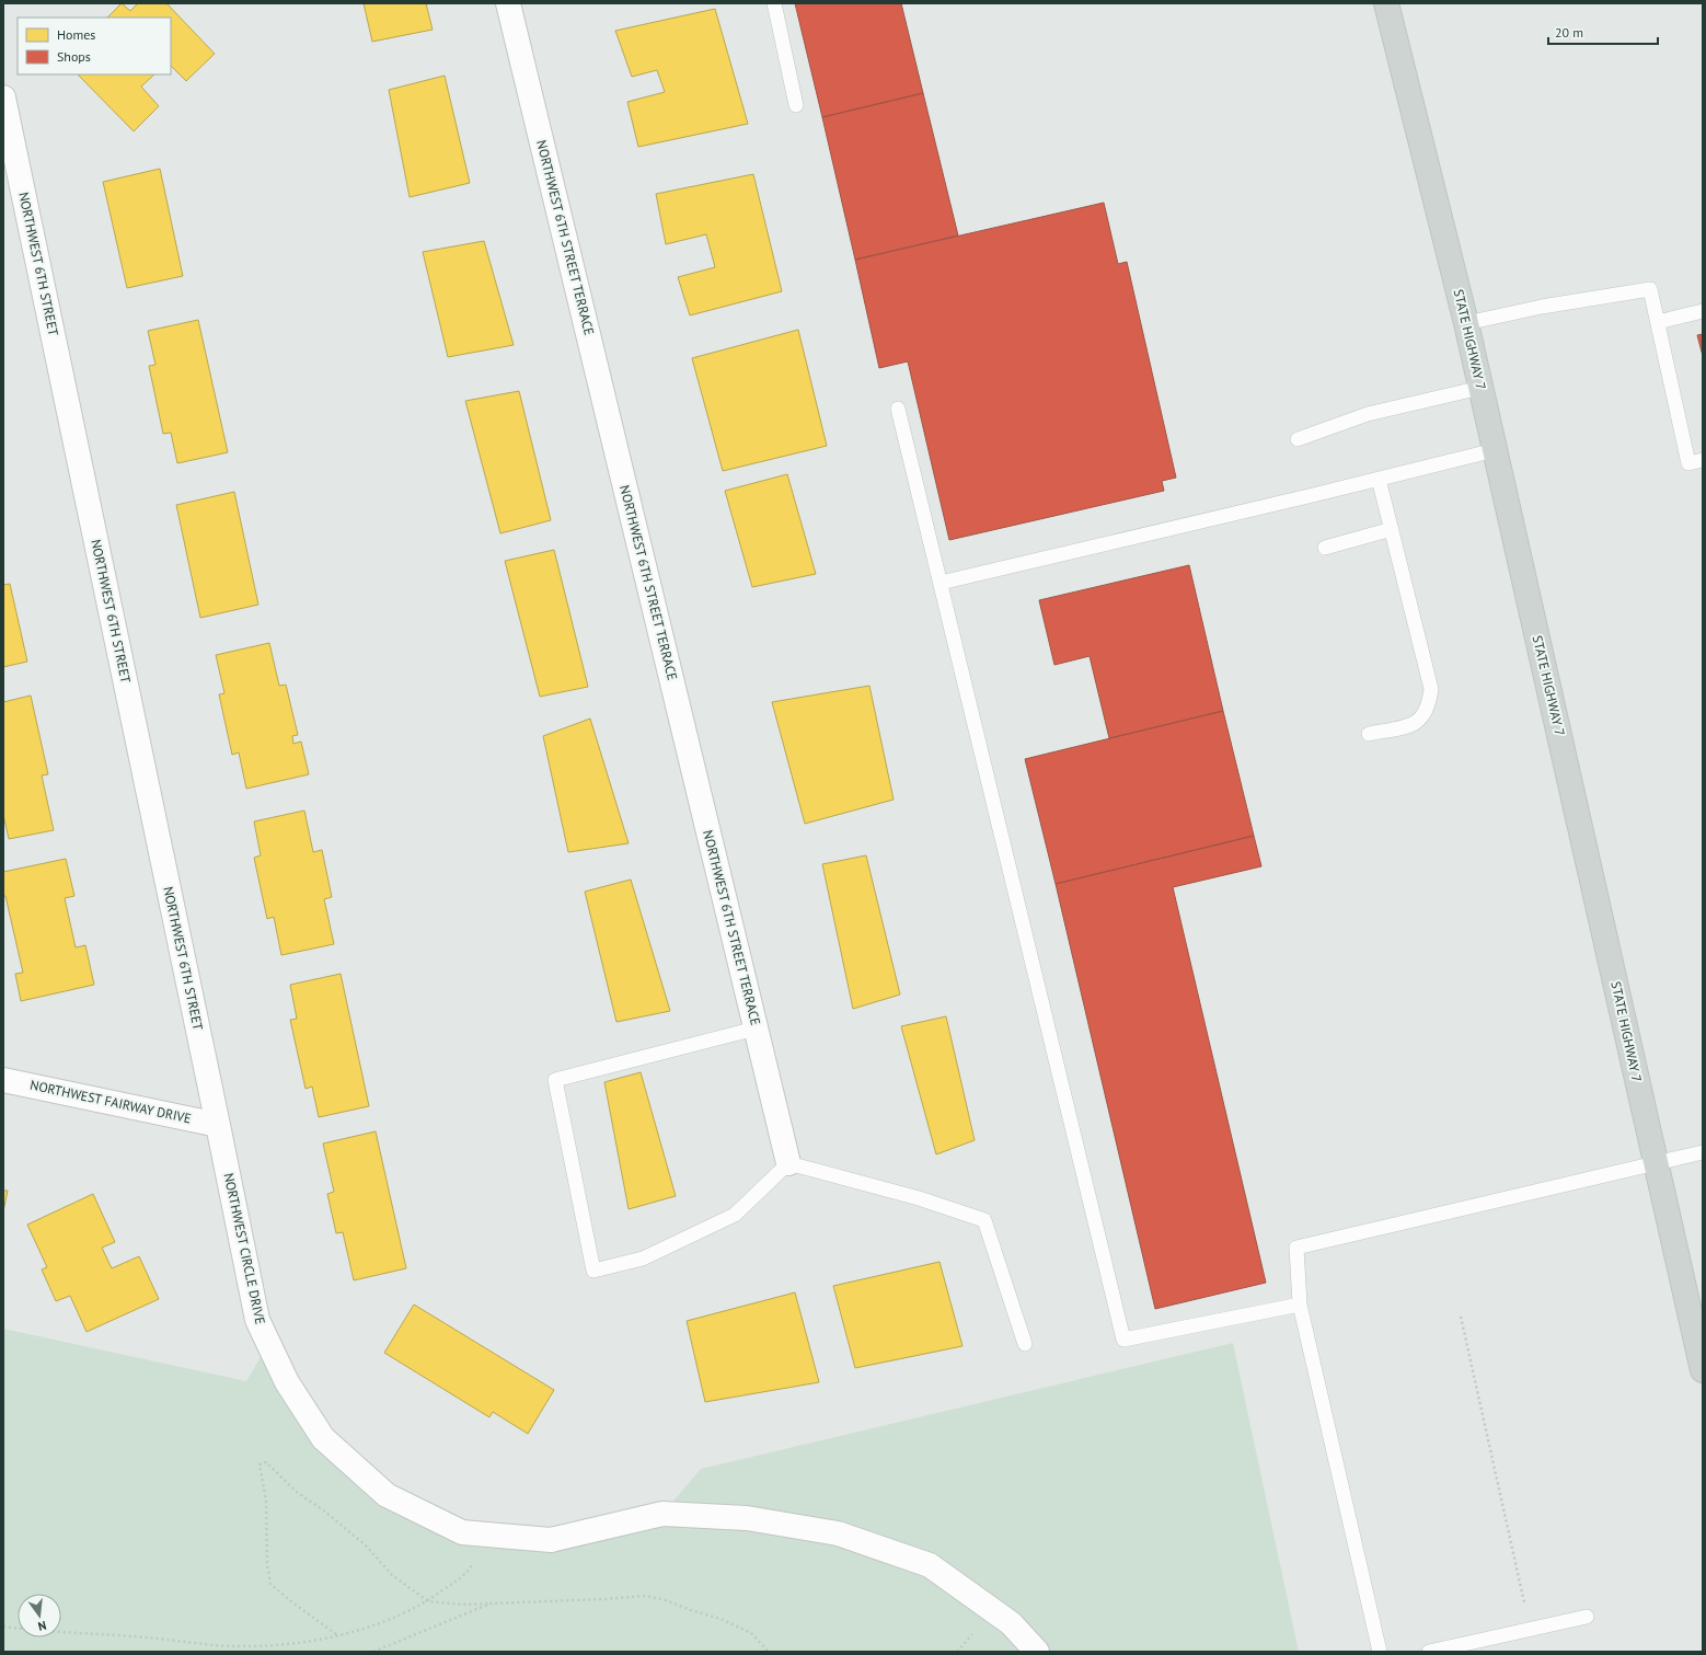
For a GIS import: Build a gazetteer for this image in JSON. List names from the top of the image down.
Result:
{
  "streets": {
    "main road": ["STATE HIGHWAY 7"],
    "street": [
      "NORTHWEST 6TH STREET TERRACE",
      "NORTHWEST 6TH STREET",
      "NORTHWEST FAIRWAY DRIVE",
      "NORTHWEST CIRCLE DRIVE"
    ]
  },
  "crossings": [
    ["NORTHWEST 6TH STREET", "NORTHWEST FAIRWAY DRIVE"],
    ["NORTHWEST 6TH STREET", "NORTHWEST CIRCLE DRIVE"],
    ["NORTHWEST FAIRWAY DRIVE", "NORTHWEST CIRCLE DRIVE"]
  ],
  "legend": ["Homes", "Shops"],
  "scale_bar": "20 m",
  "north": "bottom"
}
